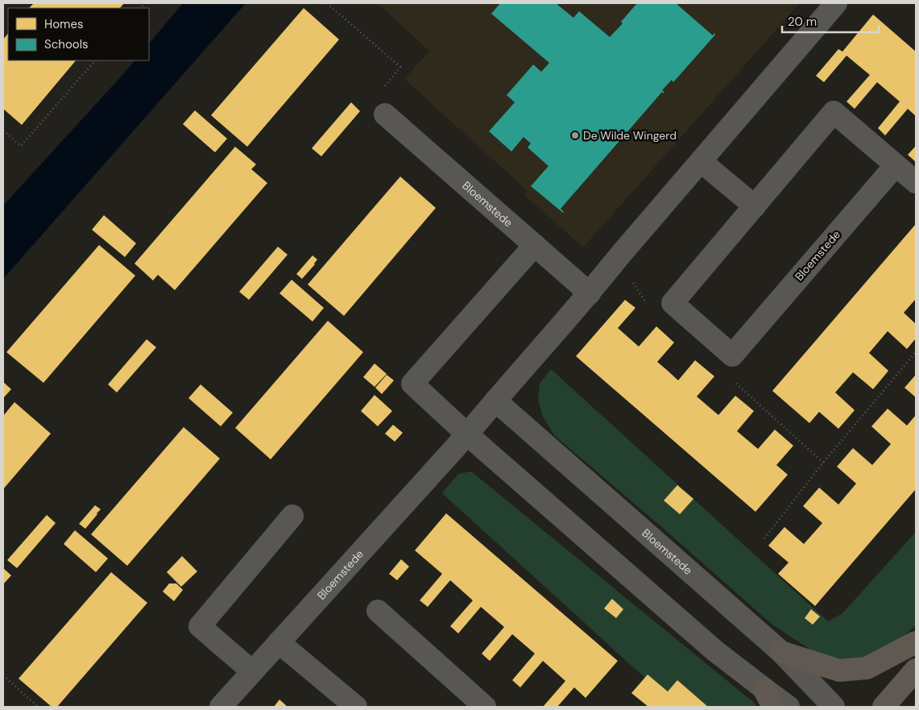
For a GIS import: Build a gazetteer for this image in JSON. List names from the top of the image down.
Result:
{
  "streets": {
    "street": ["Bloemstede"]
  },
  "places": ["De Wilde Wingerd"],
  "legend": ["Homes", "Schools"],
  "scale_bar": "20 m"
}
